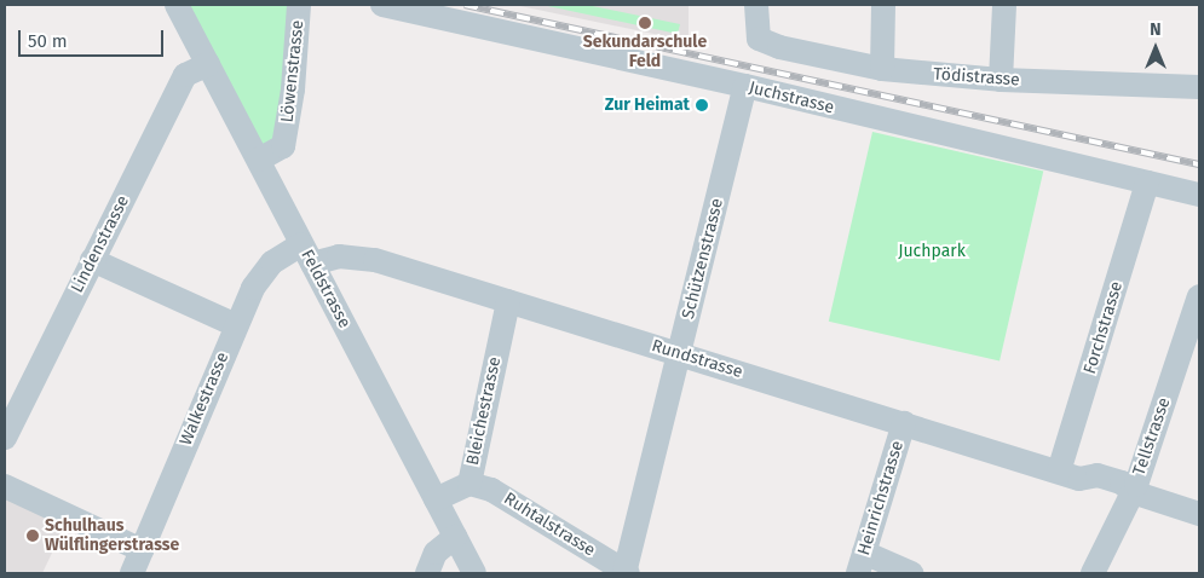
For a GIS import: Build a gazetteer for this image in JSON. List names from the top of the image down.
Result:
{
  "streets": {
    "street": [
      "Löwenstrasse",
      "Tödistrasse",
      "Juchstrasse",
      "Lindenstrasse",
      "Schützenstrasse",
      "Feldstrasse",
      "Forchstrasse",
      "Rundstrasse",
      "Walkestrasse",
      "Bleichestrasse",
      "Tellstrasse",
      "Heinrichstrasse",
      "Ruhtalstrasse"
    ]
  },
  "crossings": [
    ["Löwenstrasse", "Feldstrasse"],
    ["Juchstrasse", "Schützenstrasse"],
    ["Juchstrasse", "Forchstrasse"],
    ["Lindenstrasse", "Feldstrasse"],
    ["Schützenstrasse", "Rundstrasse"],
    ["Schützenstrasse", "Ruhtalstrasse"],
    ["Feldstrasse", "Rundstrasse"],
    ["Feldstrasse", "Walkestrasse"],
    ["Feldstrasse", "Bleichestrasse"],
    ["Forchstrasse", "Rundstrasse"],
    ["Rundstrasse", "Walkestrasse"],
    ["Rundstrasse", "Bleichestrasse"],
    ["Rundstrasse", "Tellstrasse"],
    ["Rundstrasse", "Heinrichstrasse"],
    ["Bleichestrasse", "Ruhtalstrasse"]
  ],
  "parks": ["Juchpark"],
  "places": ["Sekundarschule Feld", "Zur Heimat", "Schulhaus Wülflingerstrasse"],
  "scale_bar": "50 m",
  "north": "top"
}
